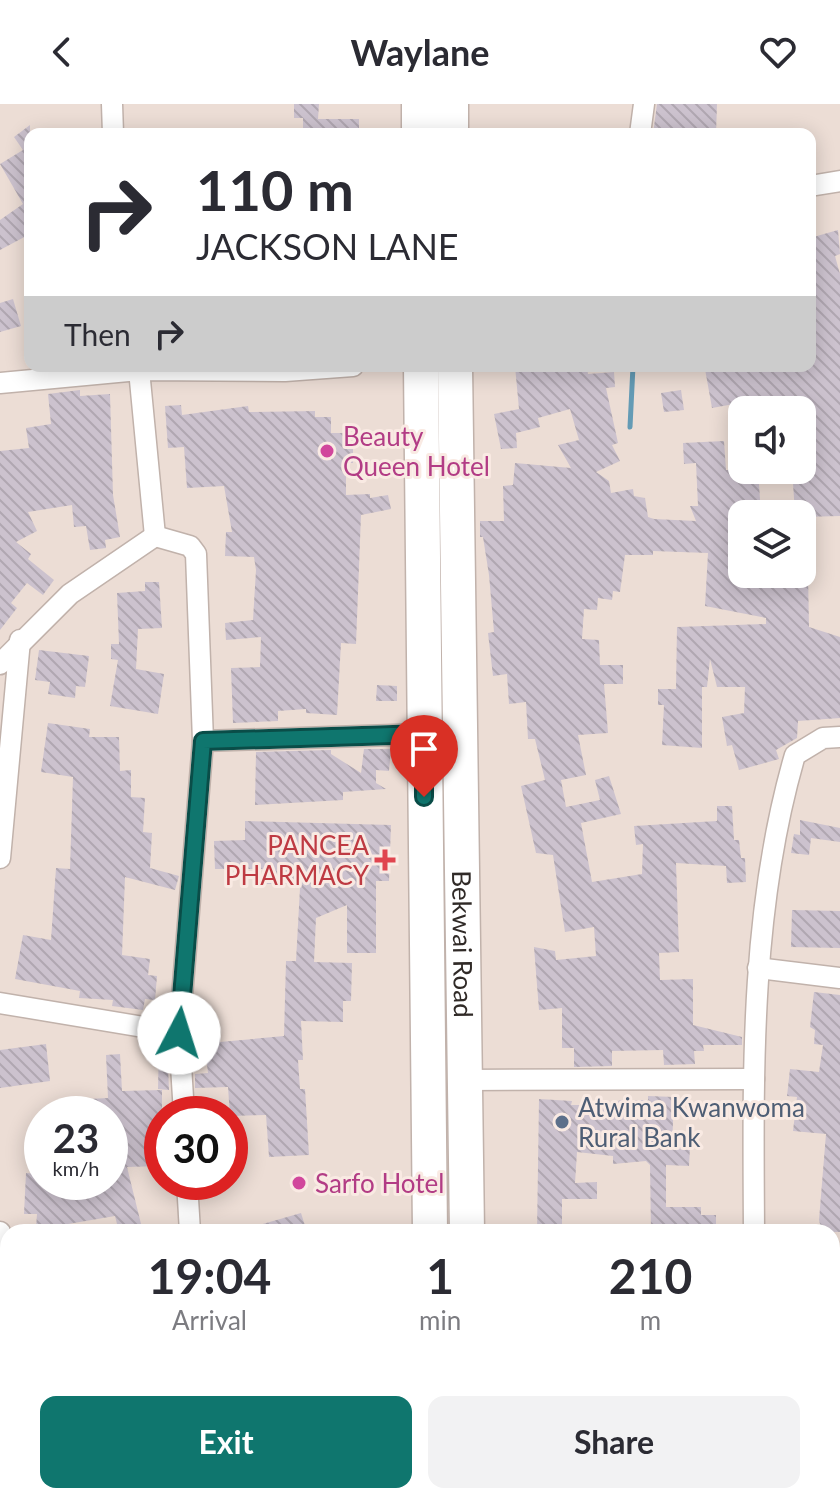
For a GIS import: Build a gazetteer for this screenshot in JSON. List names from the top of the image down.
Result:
{
  "streets": {
    "highway": ["Bekwai Road"]
  },
  "places": {
    "other": ["Beauty Queen Hotel", "Atwima Kwanwoma Rural Bank", "Sarfo Hotel"],
    "health": ["PANCEA PHARMACY"]
  },
  "page": {
    "header": "Waylane",
    "turn": ["110 m", "JACKSON LANE"],
    "then": "Then",
    "speed": "23 km/h",
    "limit": "30",
    "eta": [
      "19:04",
      "Arrival",
      "1",
      "min",
      "210",
      "m"
    ],
    "buttons": ["Exit", "Share"]
  }
}
